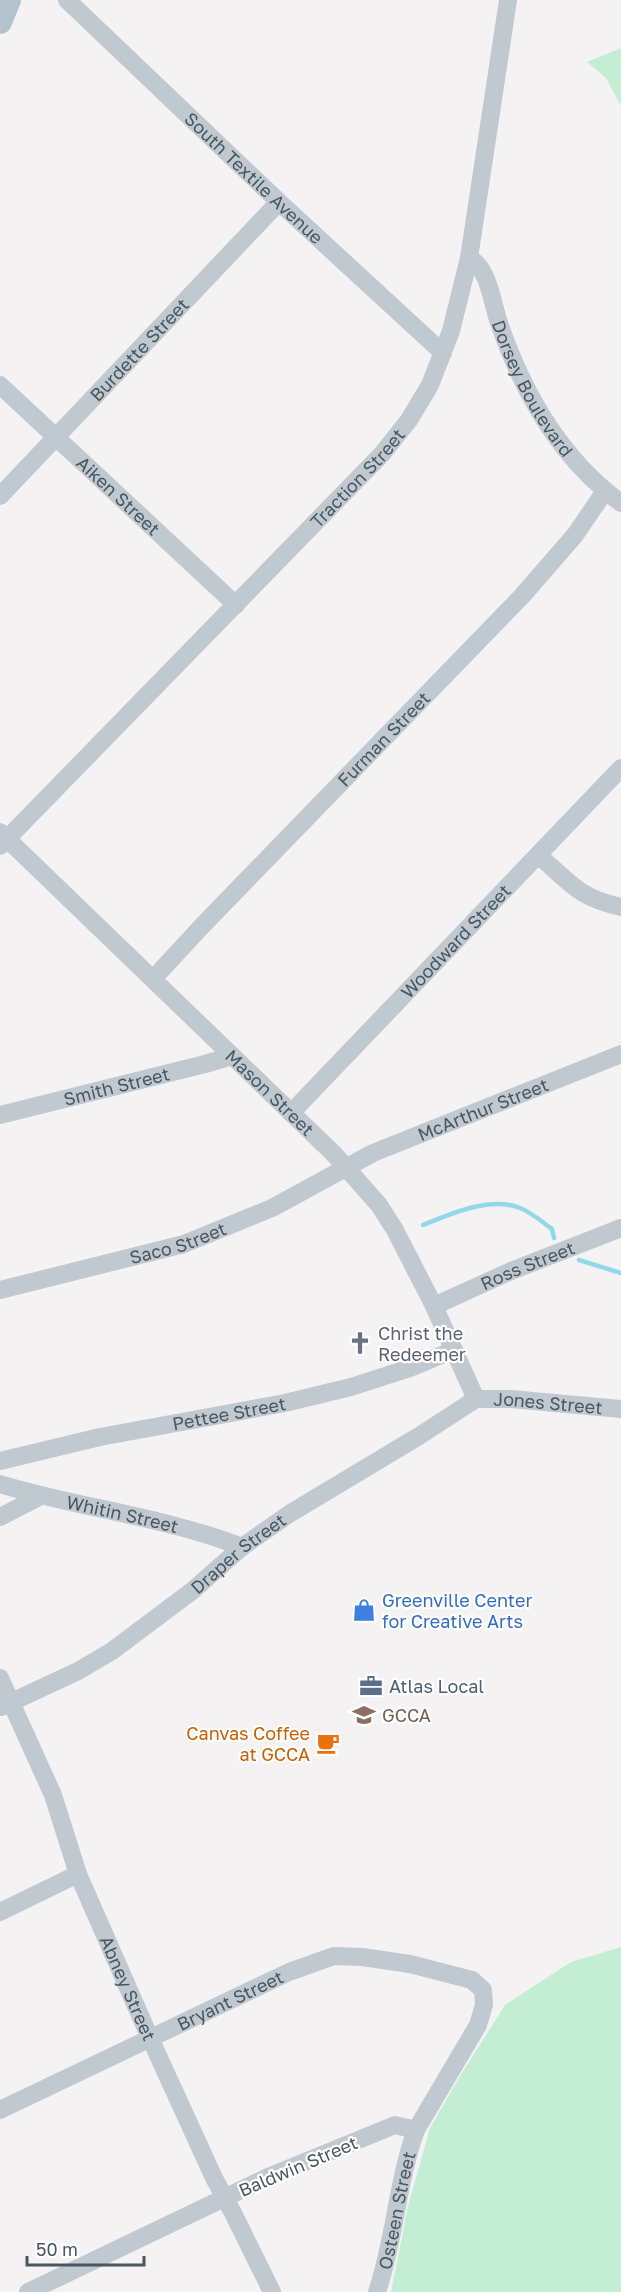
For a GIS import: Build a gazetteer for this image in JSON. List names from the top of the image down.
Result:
{
  "streets": {
    "street": [
      "South Textile Avenue",
      "Burdette Street",
      "Dorsey Boulevard",
      "Traction Street",
      "Aiken Street",
      "Furman Street",
      "Woodward Street",
      "Smith Street",
      "Mason Street",
      "McArthur Street",
      "Saco Street",
      "Ross Street",
      "Jones Street",
      "Pettee Street",
      "Whitin Street",
      "Draper Street",
      "Abney Street",
      "Bryant Street",
      "Baldwin Street",
      "Osteen Street"
    ]
  },
  "crossings": [
    ["South Textile Avenue", "Burdette Street"],
    ["South Textile Avenue", "Traction Street"],
    ["Burdette Street", "Aiken Street"],
    ["Dorsey Boulevard", "Traction Street"],
    ["Dorsey Boulevard", "Furman Street"],
    ["Traction Street", "Aiken Street"],
    ["Traction Street", "Mason Street"],
    ["Furman Street", "Mason Street"],
    ["Woodward Street", "Mason Street"],
    ["Smith Street", "Mason Street"],
    ["Mason Street", "McArthur Street"],
    ["Mason Street", "Saco Street"],
    ["Mason Street", "Ross Street"],
    ["Mason Street", "Jones Street"],
    ["Mason Street", "Pettee Street"],
    ["Mason Street", "Draper Street"],
    ["McArthur Street", "Saco Street"],
    ["Jones Street", "Draper Street"],
    ["Whitin Street", "Draper Street"],
    ["Draper Street", "Abney Street"],
    ["Abney Street", "Bryant Street"],
    ["Abney Street", "Baldwin Street"],
    ["Bryant Street", "Baldwin Street"],
    ["Bryant Street", "Osteen Street"],
    ["Baldwin Street", "Osteen Street"]
  ],
  "places": {
    "church": ["Christ the Redeemer"],
    "shop": ["Greenville Center for Creative Arts"],
    "office": ["Atlas Local"],
    "school or university": ["GCCA"],
    "cafe": ["Canvas Coffee at GCCA"]
  },
  "scale_bar": "50 m"
}
